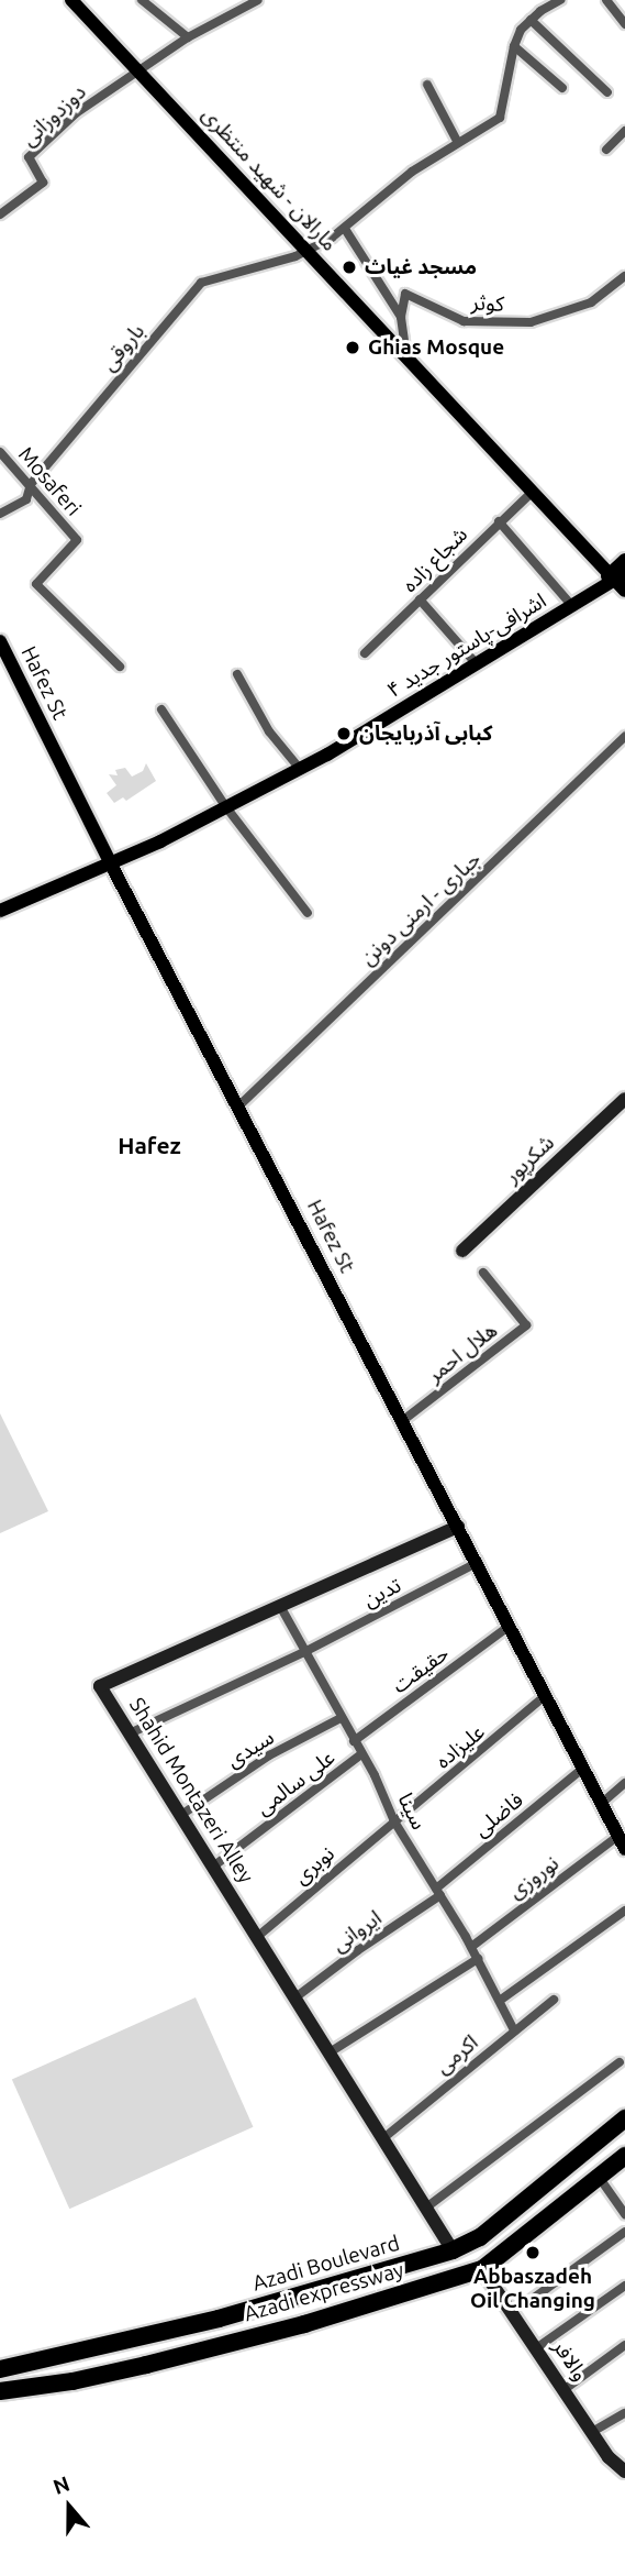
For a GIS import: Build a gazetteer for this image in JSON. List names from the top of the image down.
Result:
{
  "streets": {
    "highway": ["Azadi Boulevard", "Azadi expressway"],
    "main road": ["مارالان - شهید منتظری", "اشرافی-پاستور جدید ۴", "Hafez St"],
    "street": [
      "دوزدوزانی",
      "کوثر",
      "باروقی",
      "Mosaferi",
      "شجاع زاده",
      "جباری - ارمنی دونن",
      "شکرپور",
      "هلال احمر",
      "تدین",
      "حقیقت",
      "علیزاده",
      "سیدی",
      "علی سالمی",
      "Shahid Montazeri Alley",
      "سینا",
      "فاضلی",
      "نوبری",
      "نوروزی",
      "ایروانی",
      "اکرمی",
      "والافر"
    ]
  },
  "crossings": [
    ["دوزدوزانی", "مارالان - شهید منتظری"],
    ["مارالان - شهید منتظری", "باروقی"],
    ["مارالان - شهید منتظری", "شجاع زاده"],
    ["مارالان - شهید منتظری", "اشرافی-پاستور جدید ۴"],
    ["باروقی", "Mosaferi"],
    ["اشرافی-پاستور جدید ۴", "Hafez St"],
    ["Hafez St", "جباری - ارمنی دونن"],
    ["Hafez St", "هلال احمر"],
    ["Hafez St", "تدین"],
    ["Hafez St", "حقیقت"],
    ["Hafez St", "علیزاده"],
    ["Hafez St", "Shahid Montazeri Alley"],
    ["Hafez St", "فاضلی"],
    ["Hafez St", "نوروزی"],
    ["تدین", "سینا"],
    ["حقیقت", "سینا"],
    ["علیزاده", "سینا"],
    ["علیزاده", "نوبری"],
    ["سیدی", "Shahid Montazeri Alley"],
    ["سیدی", "سینا"],
    ["علی سالمی", "Shahid Montazeri Alley"],
    ["علی سالمی", "سینا"],
    ["Shahid Montazeri Alley", "سینا"],
    ["Shahid Montazeri Alley", "نوبری"],
    ["Shahid Montazeri Alley", "ایروانی"],
    ["Shahid Montazeri Alley", "اکرمی"],
    ["Shahid Montazeri Alley", "Azadi Boulevard"],
    ["سینا", "فاضلی"],
    ["سینا", "نوبری"],
    ["سینا", "نوروزی"],
    ["سینا", "ایروانی"],
    ["سینا", "اکرمی"],
    ["فاضلی", "ایروانی"],
    ["Azadi expressway", "والافر"]
  ],
  "districts": ["Hafez"],
  "places": [
    "مسجد غیاث",
    "Ghias Mosque",
    "کبابی آذربایجان",
    "Abbaszadeh Oil Changing"
  ],
  "north": "top"
}
